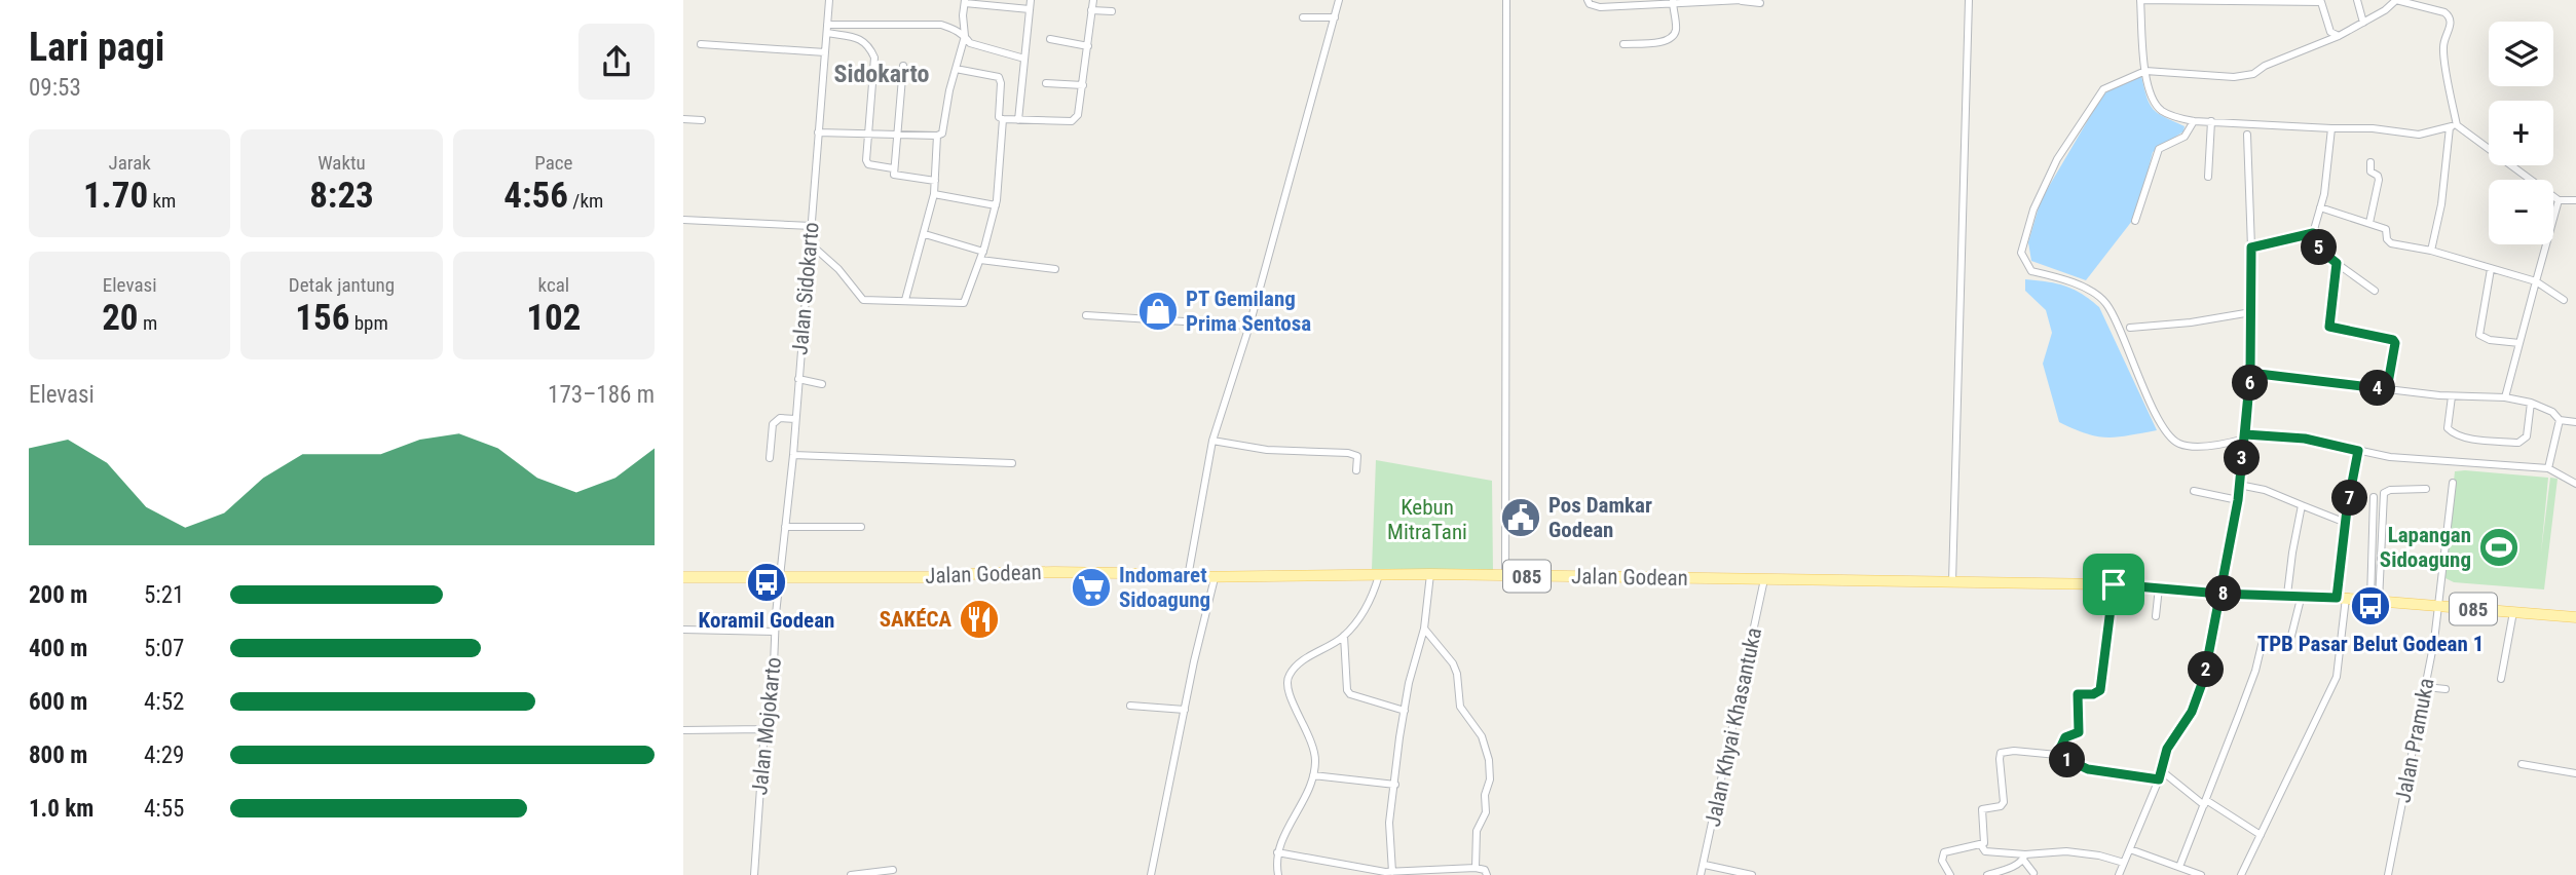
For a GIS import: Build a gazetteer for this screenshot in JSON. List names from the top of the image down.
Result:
{
  "streets": {
    "main road": ["Jalan Godean", "085"],
    "street": [
      "Jalan Sidokarto",
      "Jalan Mojokarto",
      "Jalan Khyai Khasantuka",
      "Jalan Pramuka"
    ]
  },
  "crossings": [
    ["Jalan Sidokarto", "Jalan Godean"],
    ["Jalan Sidokarto", "Jalan Mojokarto"],
    ["Jalan Godean", "Jalan Mojokarto"],
    ["Jalan Godean", "Jalan Khyai Khasantuka"],
    ["Jalan Godean", "Jalan Pramuka"]
  ],
  "districts": ["Sidokarto"],
  "parks": ["Kebun MitraTani"],
  "places": {
    "shop": ["PT Gemilang Prima Sentosa"],
    "public building": ["Pos Damkar Godean"],
    "sports": ["Lapangan Sidoagung"],
    "bus stop": ["Koramil Godean", "TPB Pasar Belut Godean 1"],
    "supermarket": ["Indomaret Sidoagung"],
    "restaurant": ["SAKÉCA"]
  },
  "page": {
    "heading": ["Lari pagi", "09:53"],
    "map_buttons": ["+", "−"],
    "stats": [
      ["Jarak", "1.70 km"],
      ["Waktu", "8:23"],
      ["Pace", "4:56 /km"],
      ["Elevasi", "20 m"],
      ["Detak jantung", "156 bpm"],
      ["kcal", "102"]
    ],
    "pins": [
      "5",
      "6",
      "4",
      "3",
      "7",
      "8",
      "2",
      "1"
    ],
    "chart": ["Elevasi", "173–186 m"],
    "list": [
      {
        "name": "200 m",
        "note": "5:21"
      },
      {
        "name": "400 m",
        "note": "5:07"
      },
      {
        "name": "600 m",
        "note": "4:52"
      },
      {
        "name": "800 m",
        "note": "4:29"
      },
      {
        "name": "1.0 km",
        "note": "4:55"
      }
    ]
  }
}
